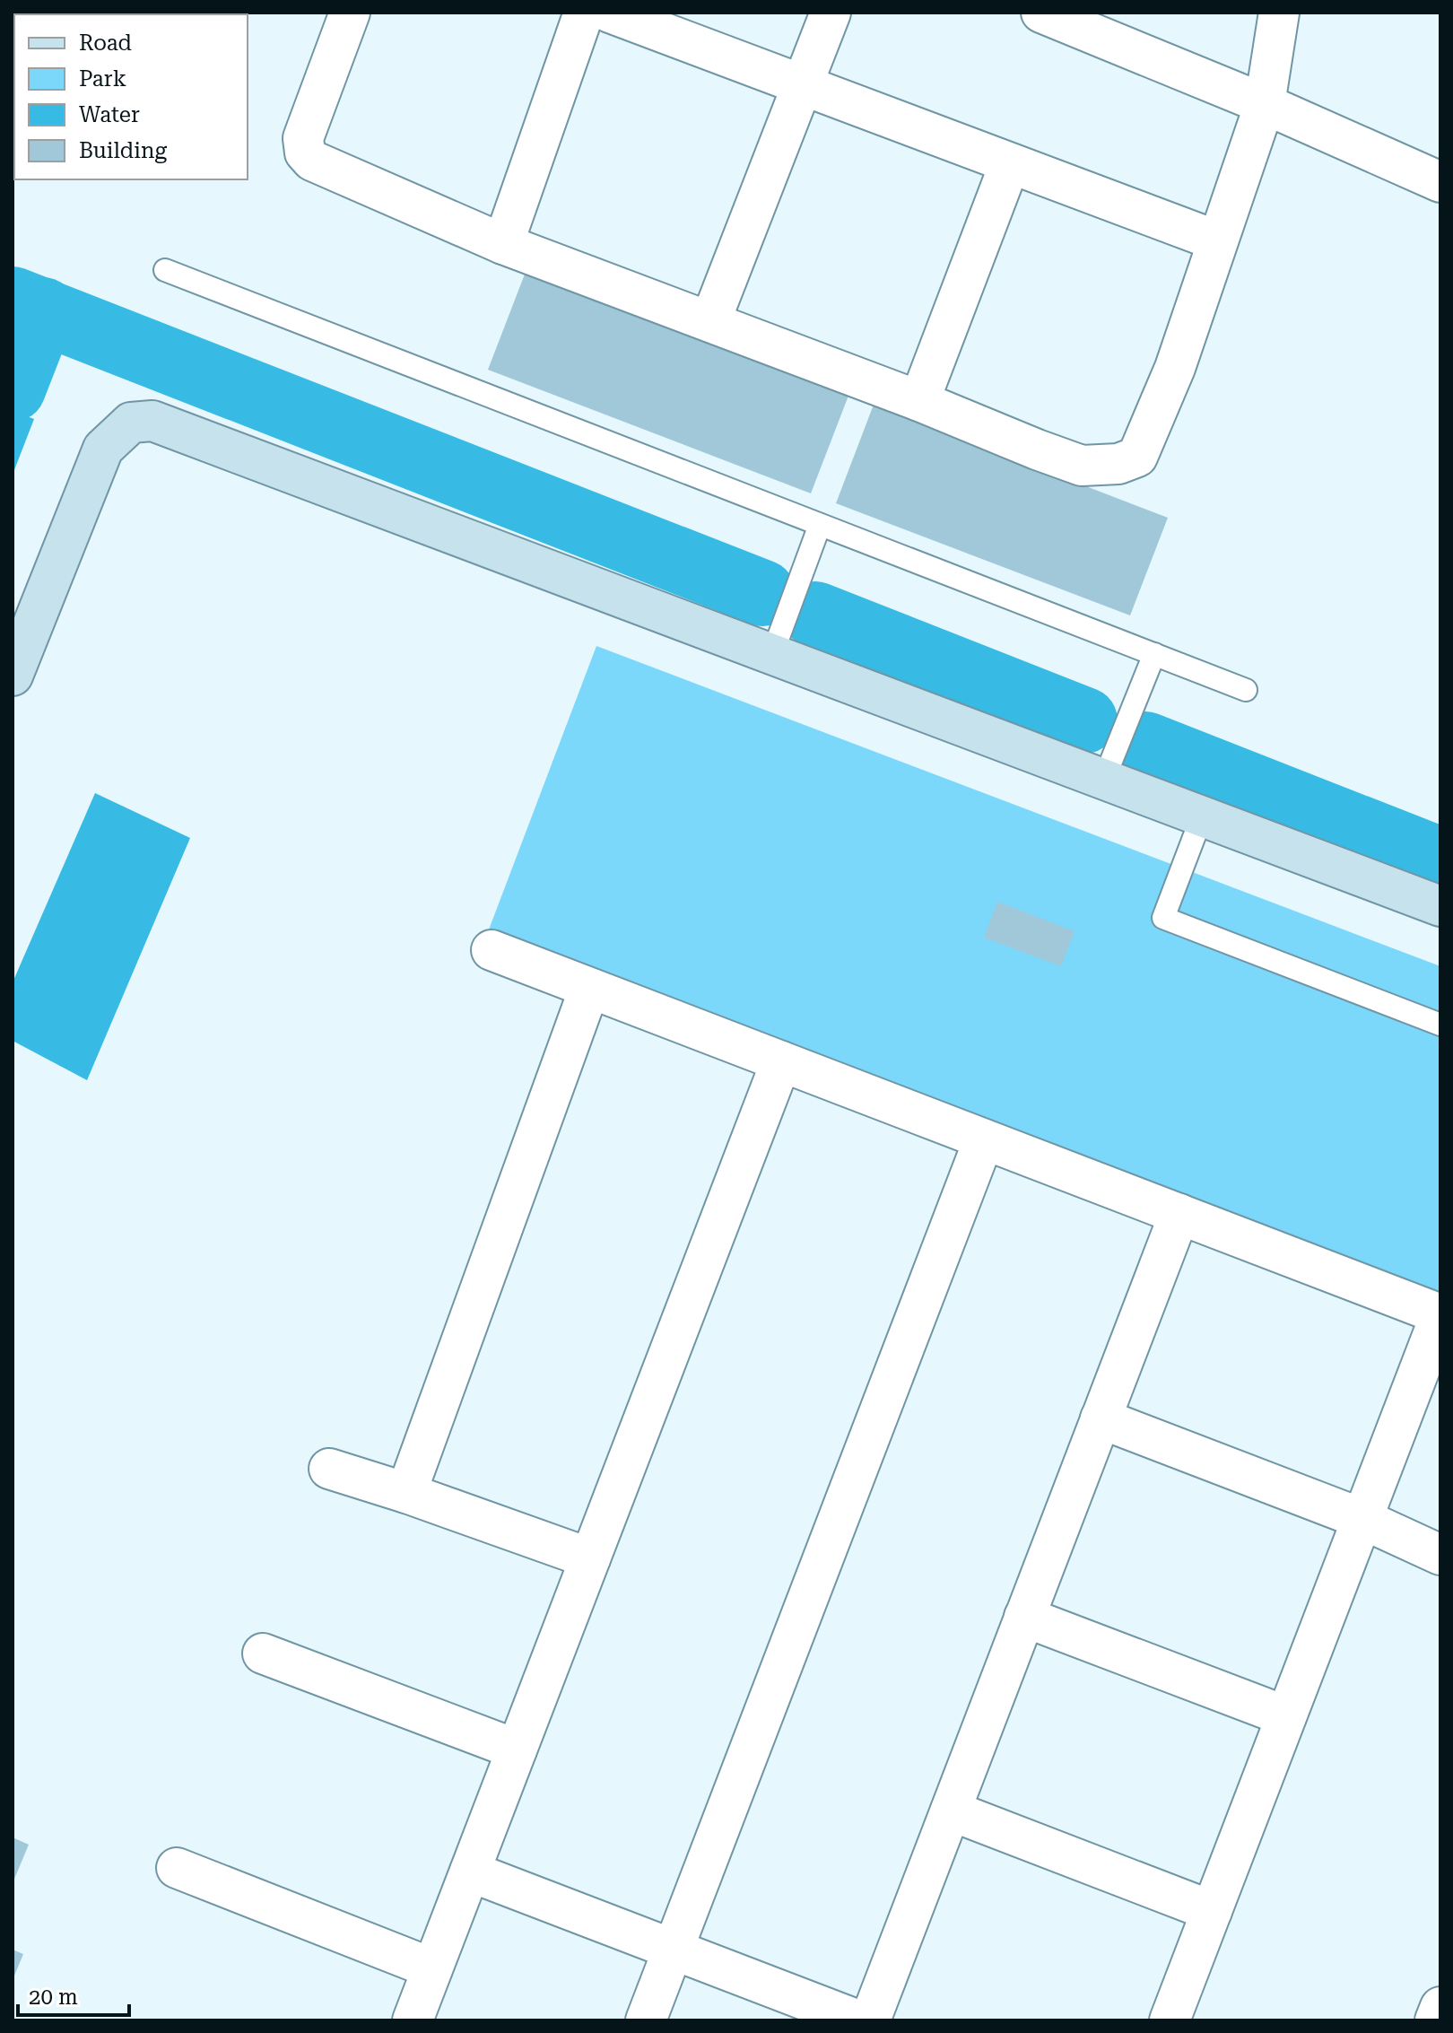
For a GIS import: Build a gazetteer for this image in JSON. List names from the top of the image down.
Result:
{
  "legend": [
    "Road",
    "Park",
    "Water",
    "Building"
  ],
  "scale_bar": "20 m"
}
